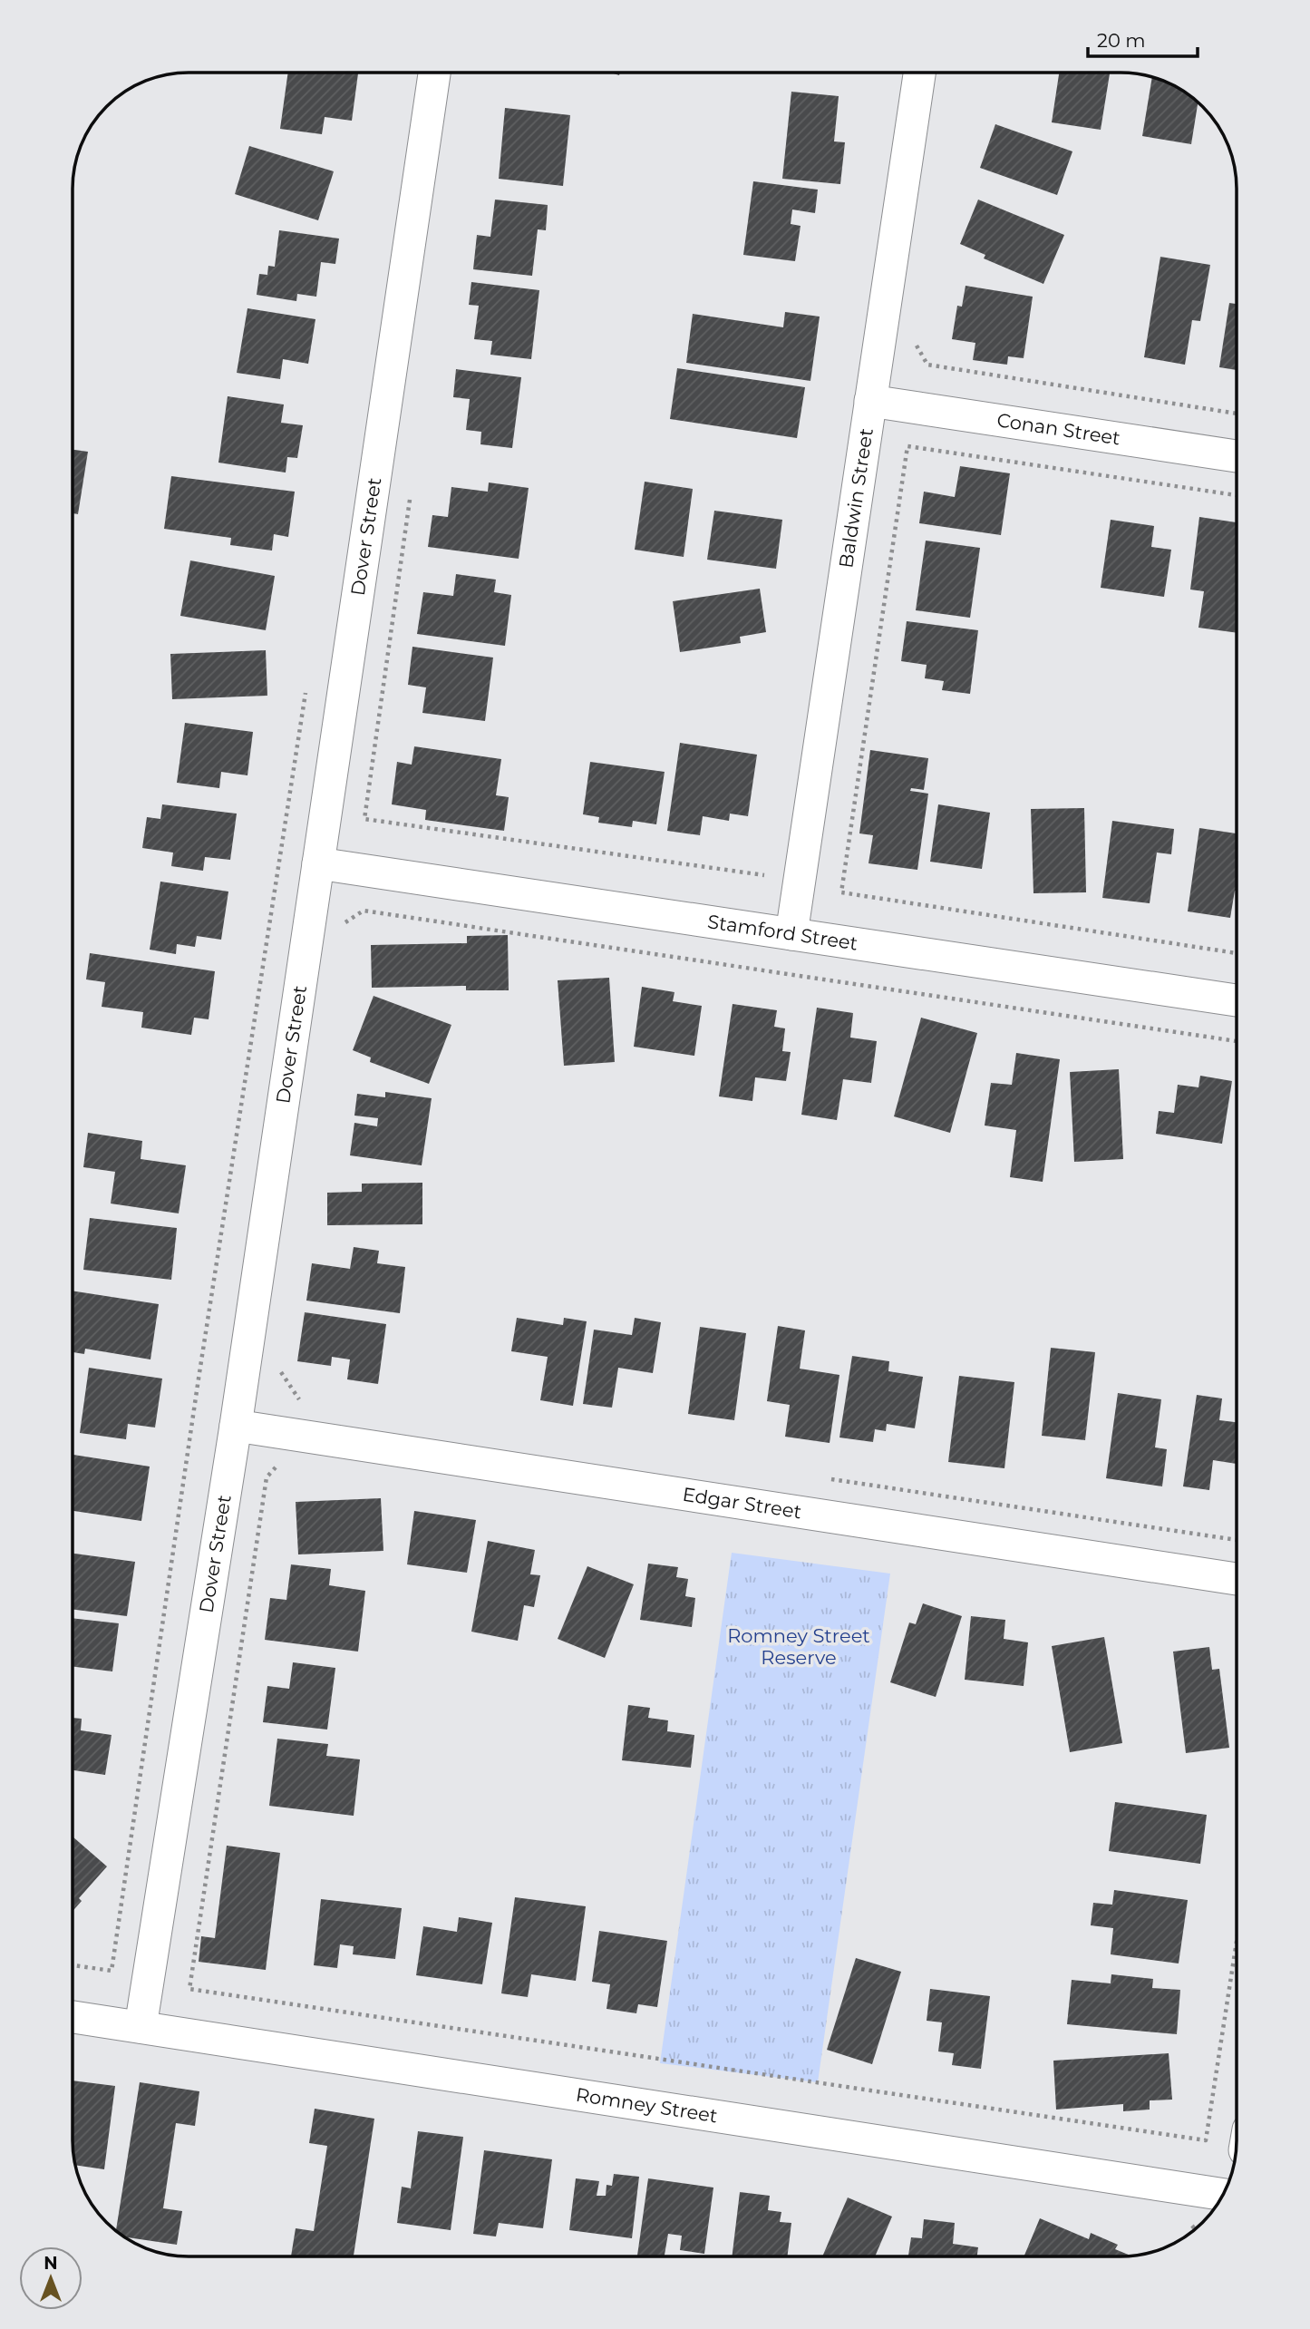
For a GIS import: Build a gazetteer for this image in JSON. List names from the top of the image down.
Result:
{
  "streets": {
    "street": [
      "Conan Street",
      "Baldwin Street",
      "Dover Street",
      "Stamford Street",
      "Edgar Street",
      "Romney Street"
    ]
  },
  "crossings": [
    ["Conan Street", "Baldwin Street"],
    ["Baldwin Street", "Stamford Street"],
    ["Dover Street", "Stamford Street"],
    ["Dover Street", "Edgar Street"],
    ["Dover Street", "Romney Street"]
  ],
  "parks": ["Romney Street Reserve"],
  "scale_bar": "20 m",
  "north": "top"
}
